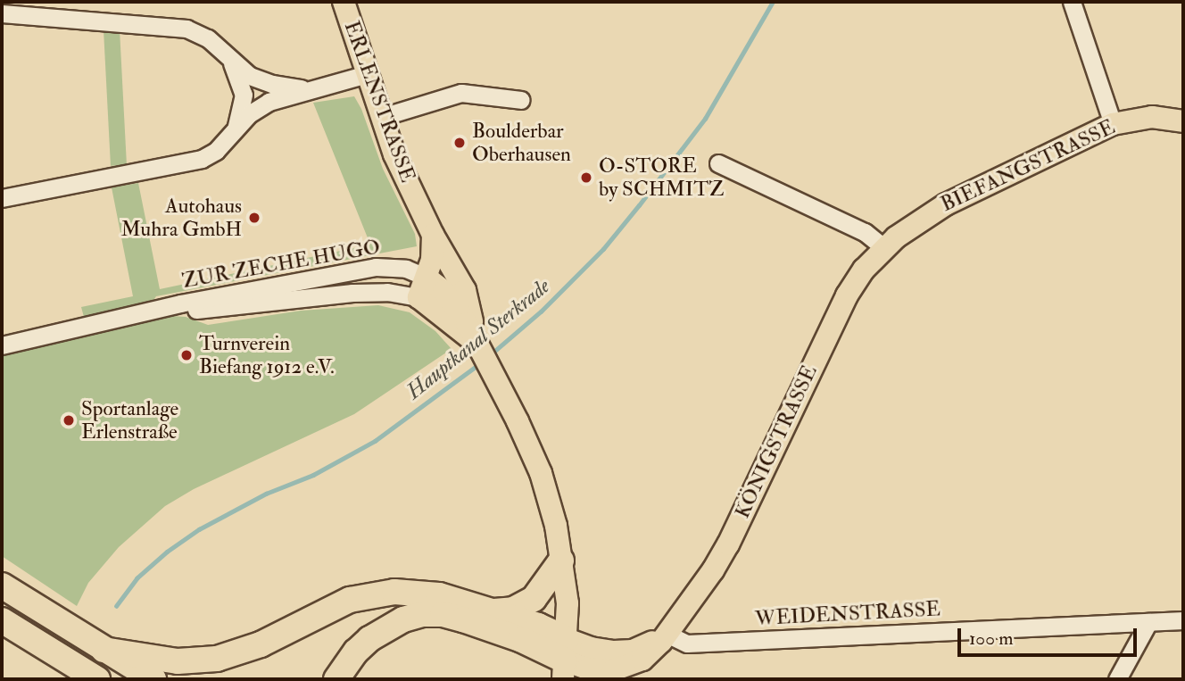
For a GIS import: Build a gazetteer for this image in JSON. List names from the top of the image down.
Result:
{
  "streets": {
    "main road": ["ERLENSTRASSE", "BIEFANGSTRASSE", "KÖNIGSTRASSE"],
    "street": ["ZUR ZECHE HUGO", "WEIDENSTRASSE"]
  },
  "crossings": [
    ["ERLENSTRASSE", "ZUR ZECHE HUGO"],
    ["ERLENSTRASSE", "KÖNIGSTRASSE"],
    ["BIEFANGSTRASSE", "KÖNIGSTRASSE"],
    ["KÖNIGSTRASSE", "WEIDENSTRASSE"]
  ],
  "water": ["Hauptkanal Sterkrade"],
  "places": [
    "Boulderbar Oberhausen",
    "O-STORE by SCHMITZ",
    "Autohaus Muhra GmbH",
    "Turnverein Biefang 1912 e.V.",
    "Sportanlage Erlenstraße"
  ],
  "scale_bar": "100 m"
}
